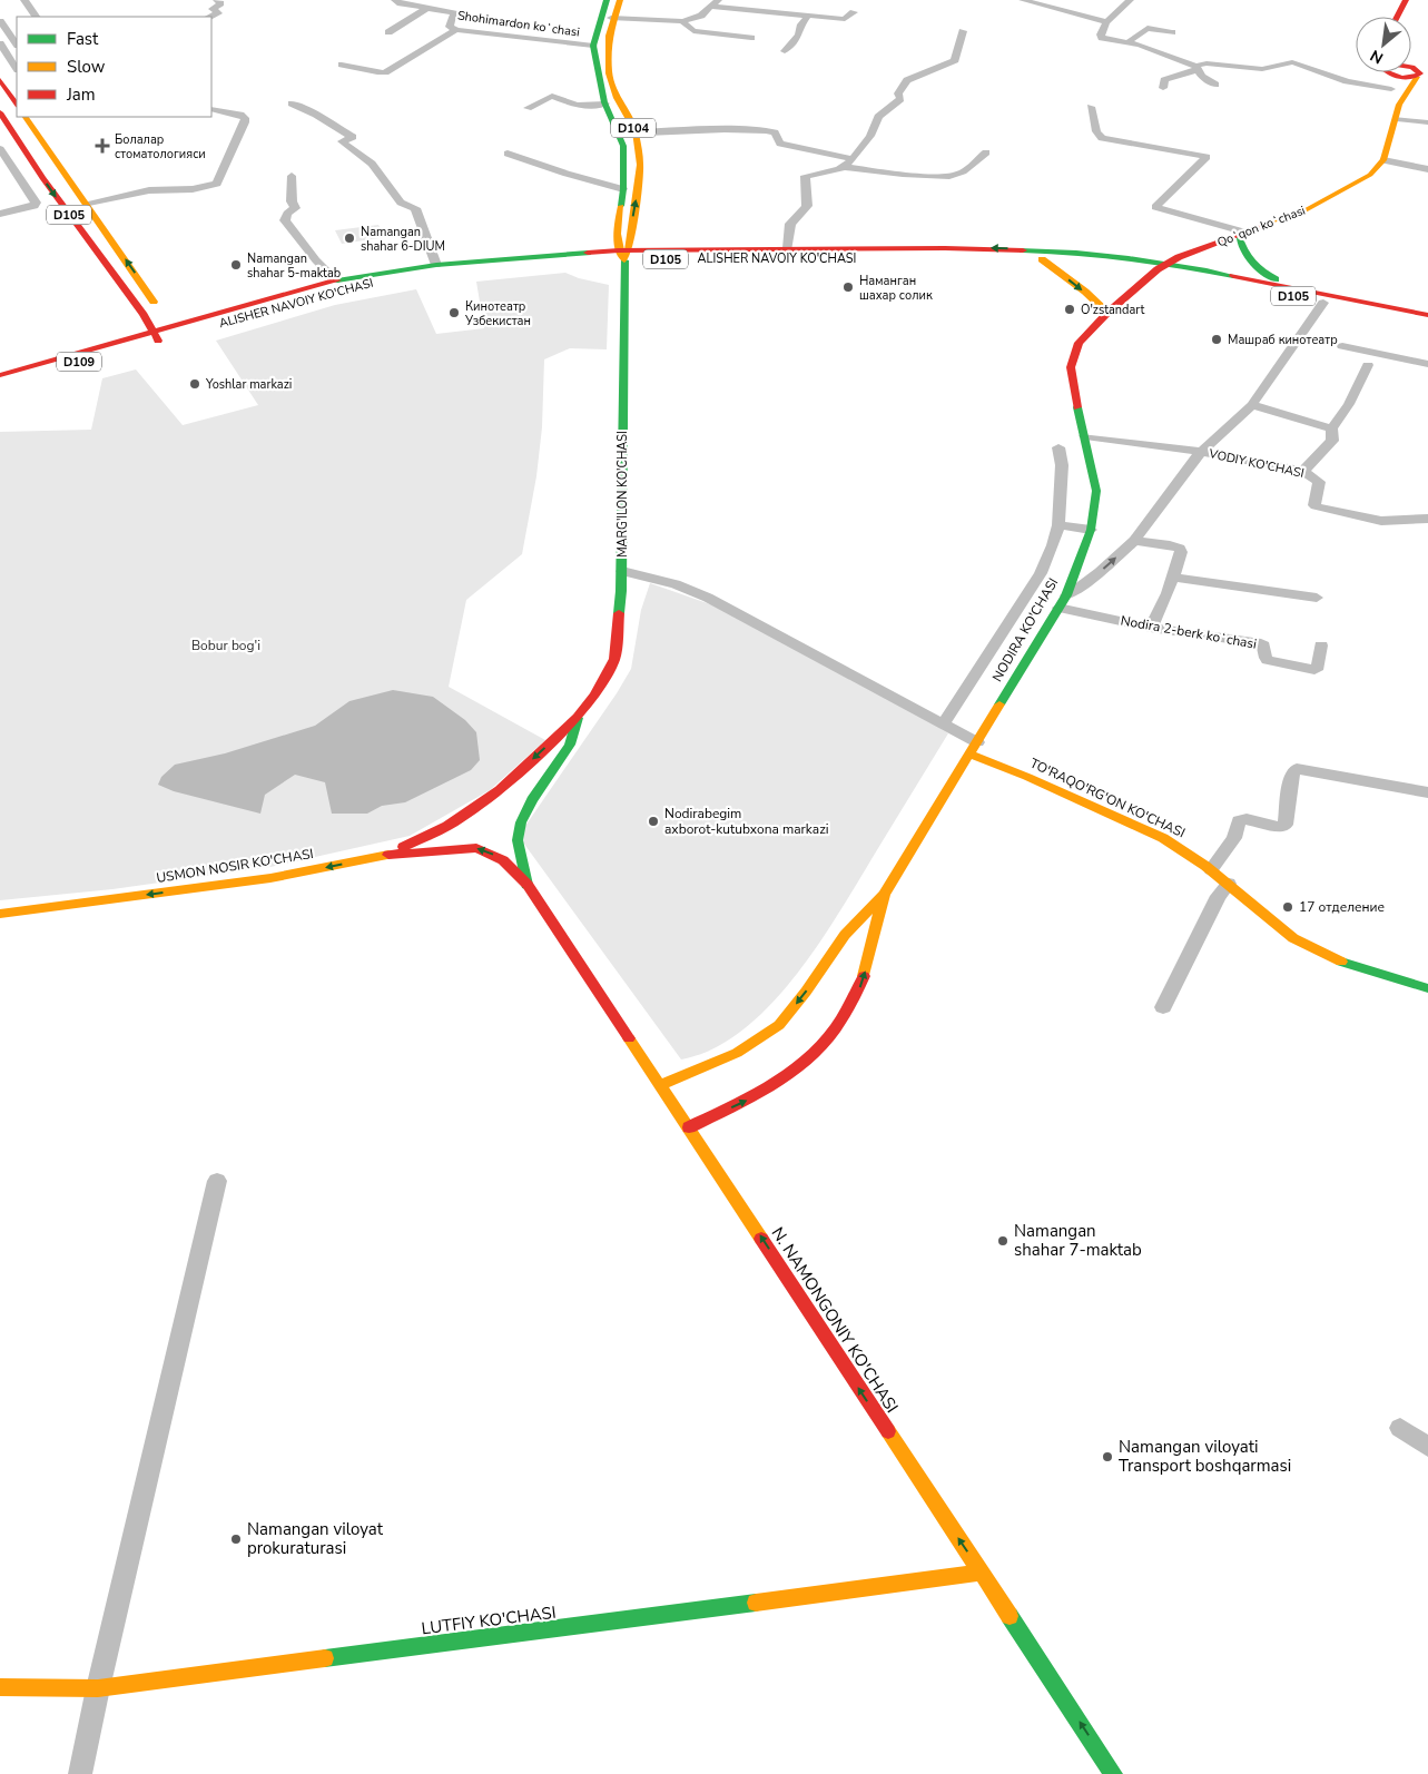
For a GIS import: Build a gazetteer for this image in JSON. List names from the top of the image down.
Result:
{
  "streets": {
    "main road": [
      "D104",
      "D105",
      "Qoʻqon koʻchasi",
      "ALISHER NAVOIY KO'CHASI",
      "D109",
      "MARG'ILON KO'CHASI",
      "NODIRA KO'CHASI",
      "TO'RAQO'RG'ON KO'CHASI",
      "USMON NOSIR KO'CHASI",
      "N. NAMONGONIY KO'CHASI",
      "LUTFIY KO'CHASI"
    ],
    "street": ["Shohimardon koʻchasi", "VODIY KO'CHASI", "Nodira 2-berk koʻchasi"]
  },
  "crossings": [
    ["Shohimardon koʻchasi", "D104"],
    ["D104", "D105"],
    ["D104", "ALISHER NAVOIY KO'CHASI"],
    ["D104", "MARG'ILON KO'CHASI"],
    ["D105", "Qoʻqon koʻchasi"],
    ["D105", "ALISHER NAVOIY KO'CHASI"],
    ["D105", "D109"],
    ["D105", "MARG'ILON KO'CHASI"],
    ["D105", "NODIRA KO'CHASI"],
    ["Qoʻqon koʻchasi", "NODIRA KO'CHASI"],
    ["ALISHER NAVOIY KO'CHASI", "D109"],
    ["ALISHER NAVOIY KO'CHASI", "MARG'ILON KO'CHASI"],
    ["ALISHER NAVOIY KO'CHASI", "NODIRA KO'CHASI"],
    ["VODIY KO'CHASI", "NODIRA KO'CHASI"],
    ["NODIRA KO'CHASI", "Nodira 2-berk koʻchasi"],
    ["NODIRA KO'CHASI", "TO'RAQO'RG'ON KO'CHASI"],
    ["NODIRA KO'CHASI", "N. NAMONGONIY KO'CHASI"],
    ["USMON NOSIR KO'CHASI", "N. NAMONGONIY KO'CHASI"],
    ["N. NAMONGONIY KO'CHASI", "LUTFIY KO'CHASI"]
  ],
  "one_way": ["USMON NOSIR KO'CHASI", "N. NAMONGONIY KO'CHASI"],
  "parks": ["Bobur bog'i"],
  "places": {
    "health": ["Болалар стоматологияси"],
    "other": [
      "Namangan shahar 6-DIUM",
      "Namangan shahar 5-maktab",
      "Наманган шахар солик",
      "O'zstandart",
      "Кинотеатр Узбекистан",
      "Машраб кинотеатр",
      "Yoshlar markazi",
      "Nodirabegim axborot-kutubxona markazi",
      "17 отделение",
      "Namangan shahar 7-maktab",
      "Namangan viloyati Transport boshqarmasi",
      "Namangan viloyat prokuraturasi"
    ]
  },
  "legend": ["Fast", "Slow", "Jam"],
  "north": "bottom left"
}
